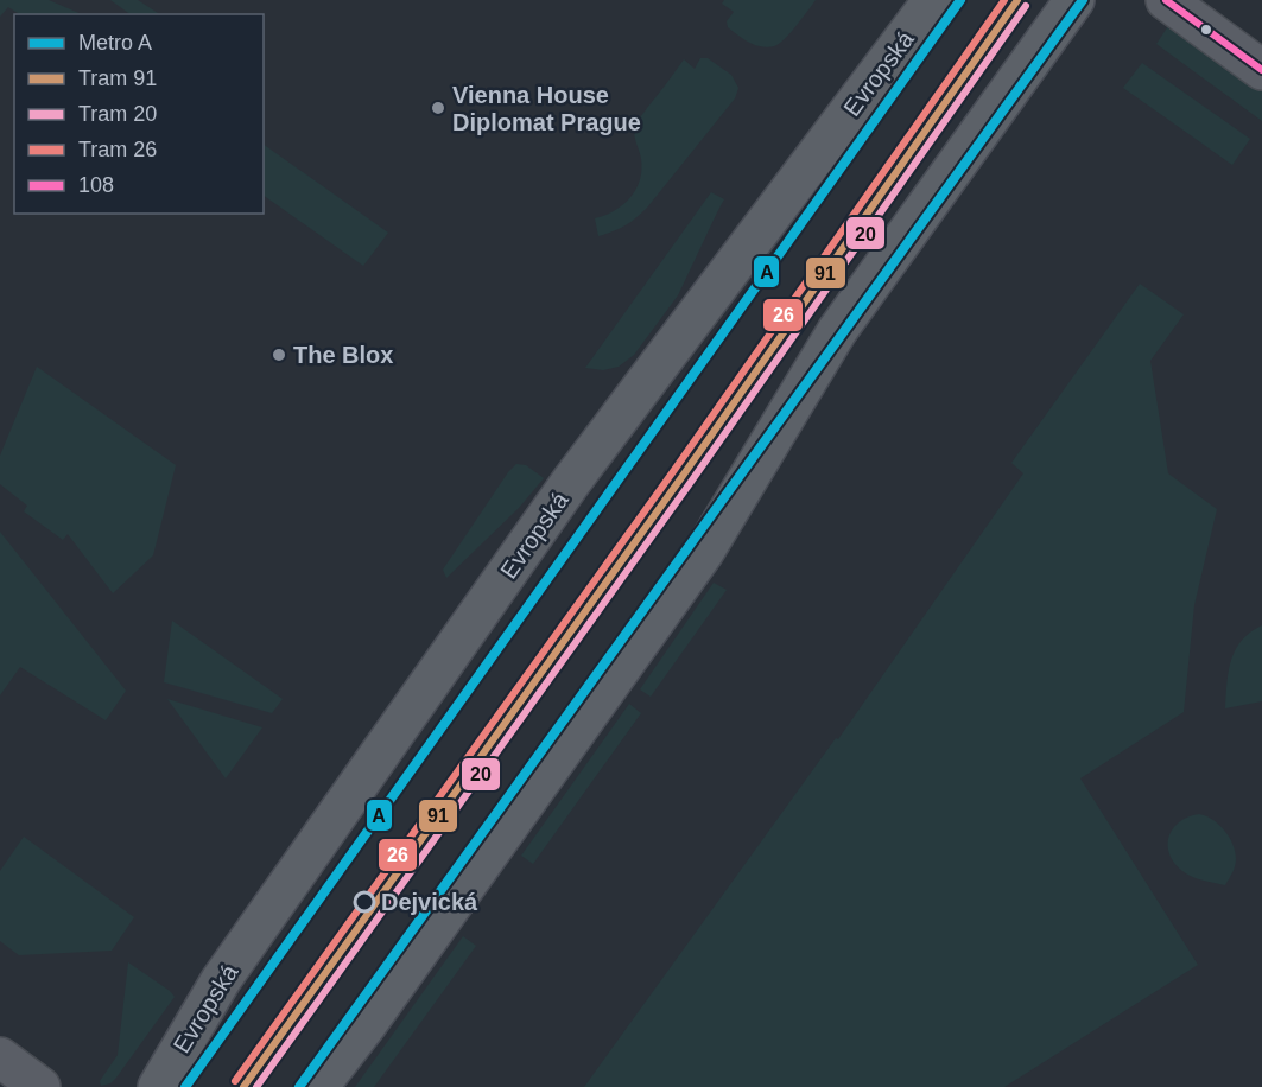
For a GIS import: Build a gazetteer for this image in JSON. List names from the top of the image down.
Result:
{
  "streets": {
    "main road": ["Evropská"]
  },
  "places": ["Vienna House Diplomat Prague", "The Blox", "Dejvická"],
  "lines": [
    "metro line A",
    "tram line 91",
    "tram line 26",
    "transit line 108",
    "tram line 20"
  ],
  "legend": [
    "Metro A",
    "Tram 91",
    "Tram 20",
    "Tram 26",
    "108"
  ]
}
